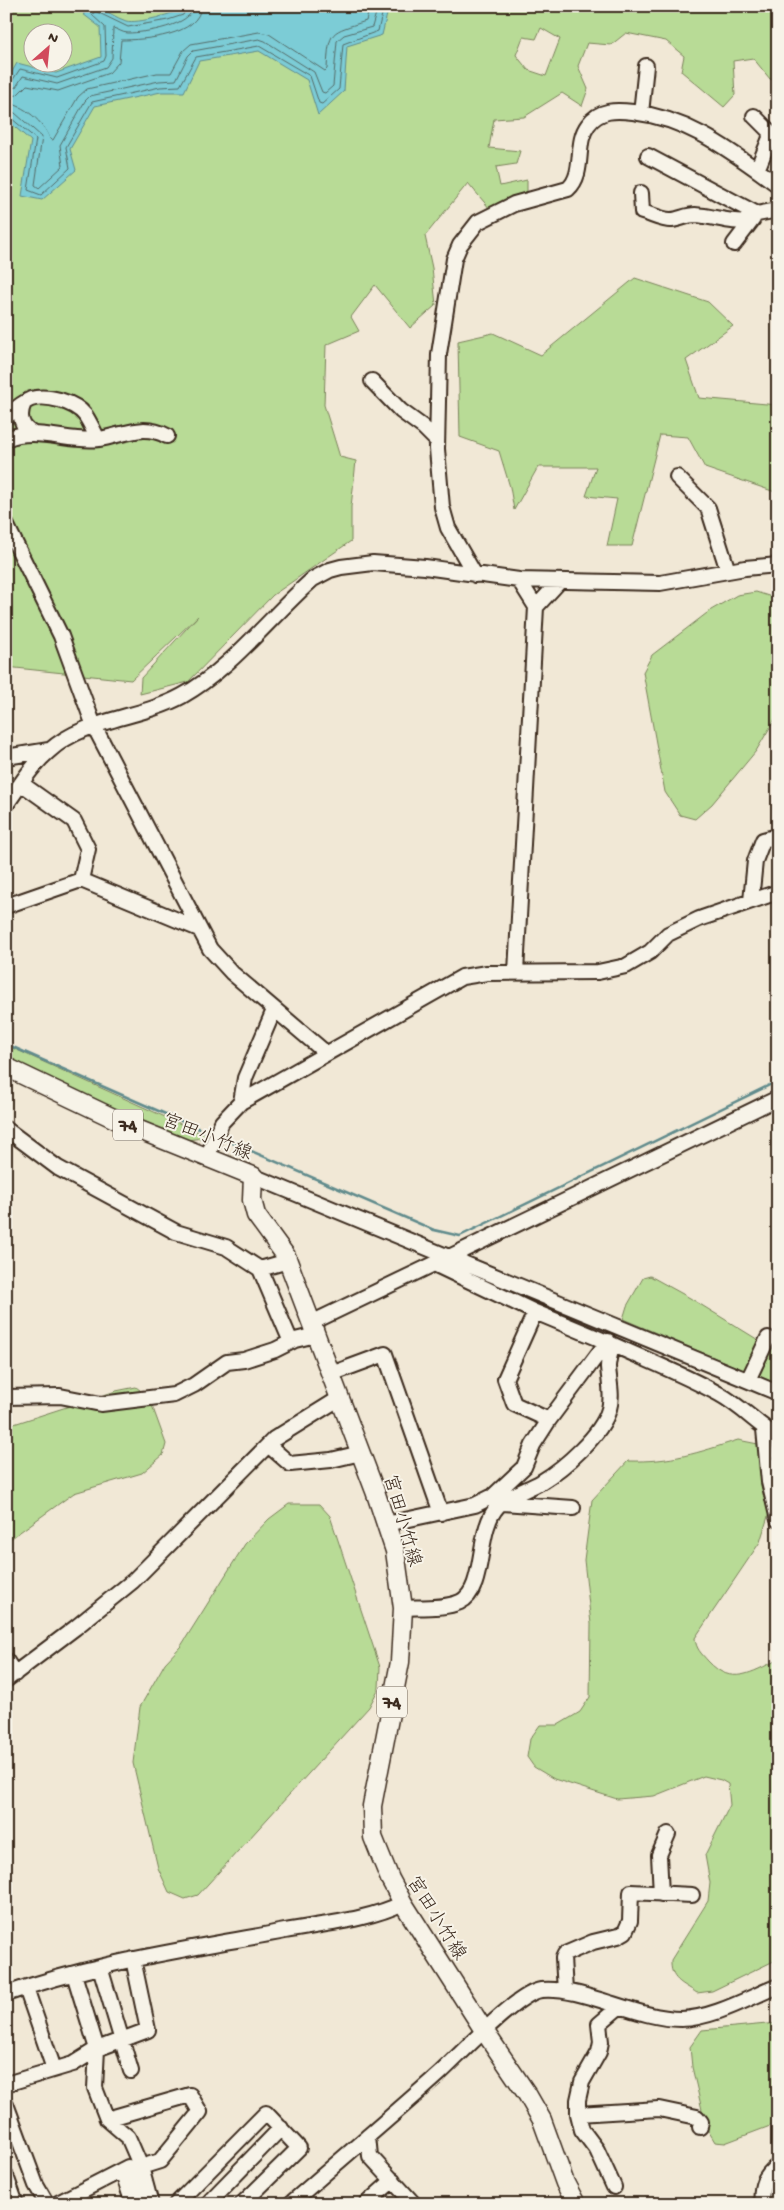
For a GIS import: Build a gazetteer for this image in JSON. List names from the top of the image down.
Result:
{
  "streets": {
    "main road": ["74", "宮田小竹線"]
  },
  "north": "top right"
}
